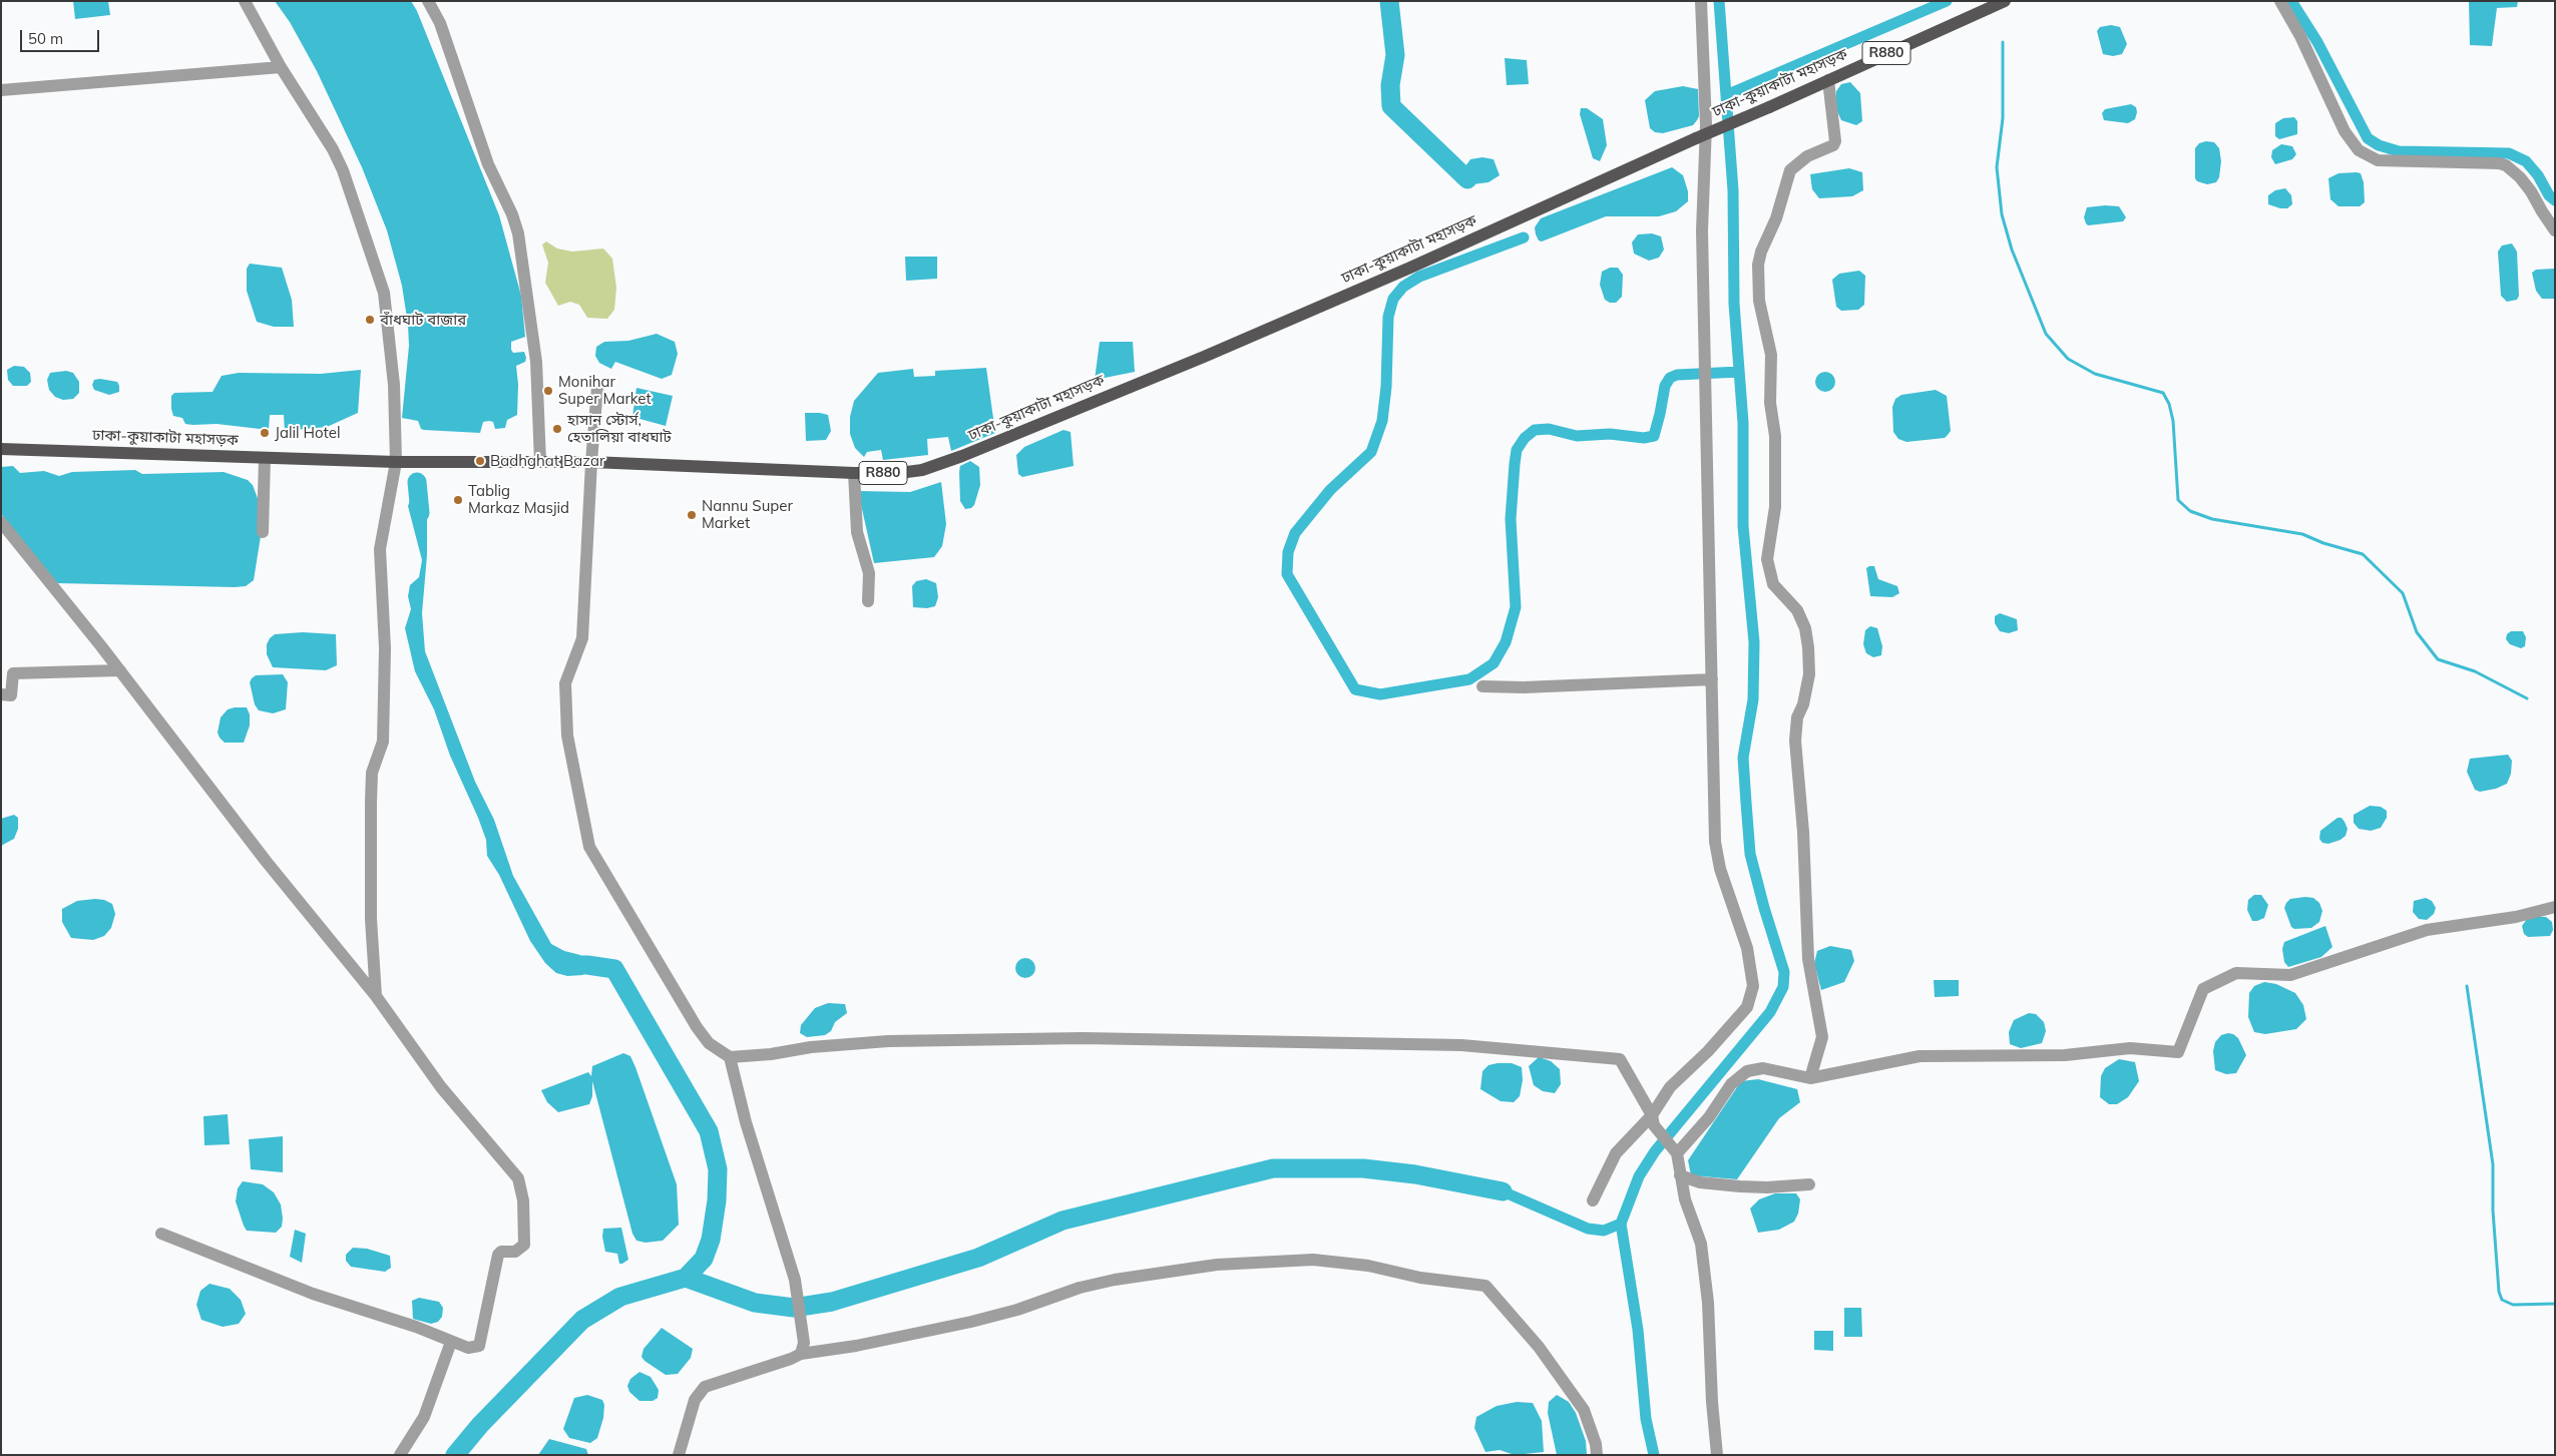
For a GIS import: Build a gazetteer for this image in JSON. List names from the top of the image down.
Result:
{
  "streets": {
    "main road": ["R880", "ঢাকা-কুয়াকাটা মহাসড়ক"]
  },
  "places": [
    "বাঁধঘাট বাজার",
    "Monihar Super Market",
    "হাসান স্টোর্স, হেতালিয়া বাধঘাট",
    "Jalil Hotel",
    "Badhghat Bazar",
    "Tablig Markaz Masjid",
    "Nannu Super Market"
  ],
  "scale_bar": "50 m"
}
